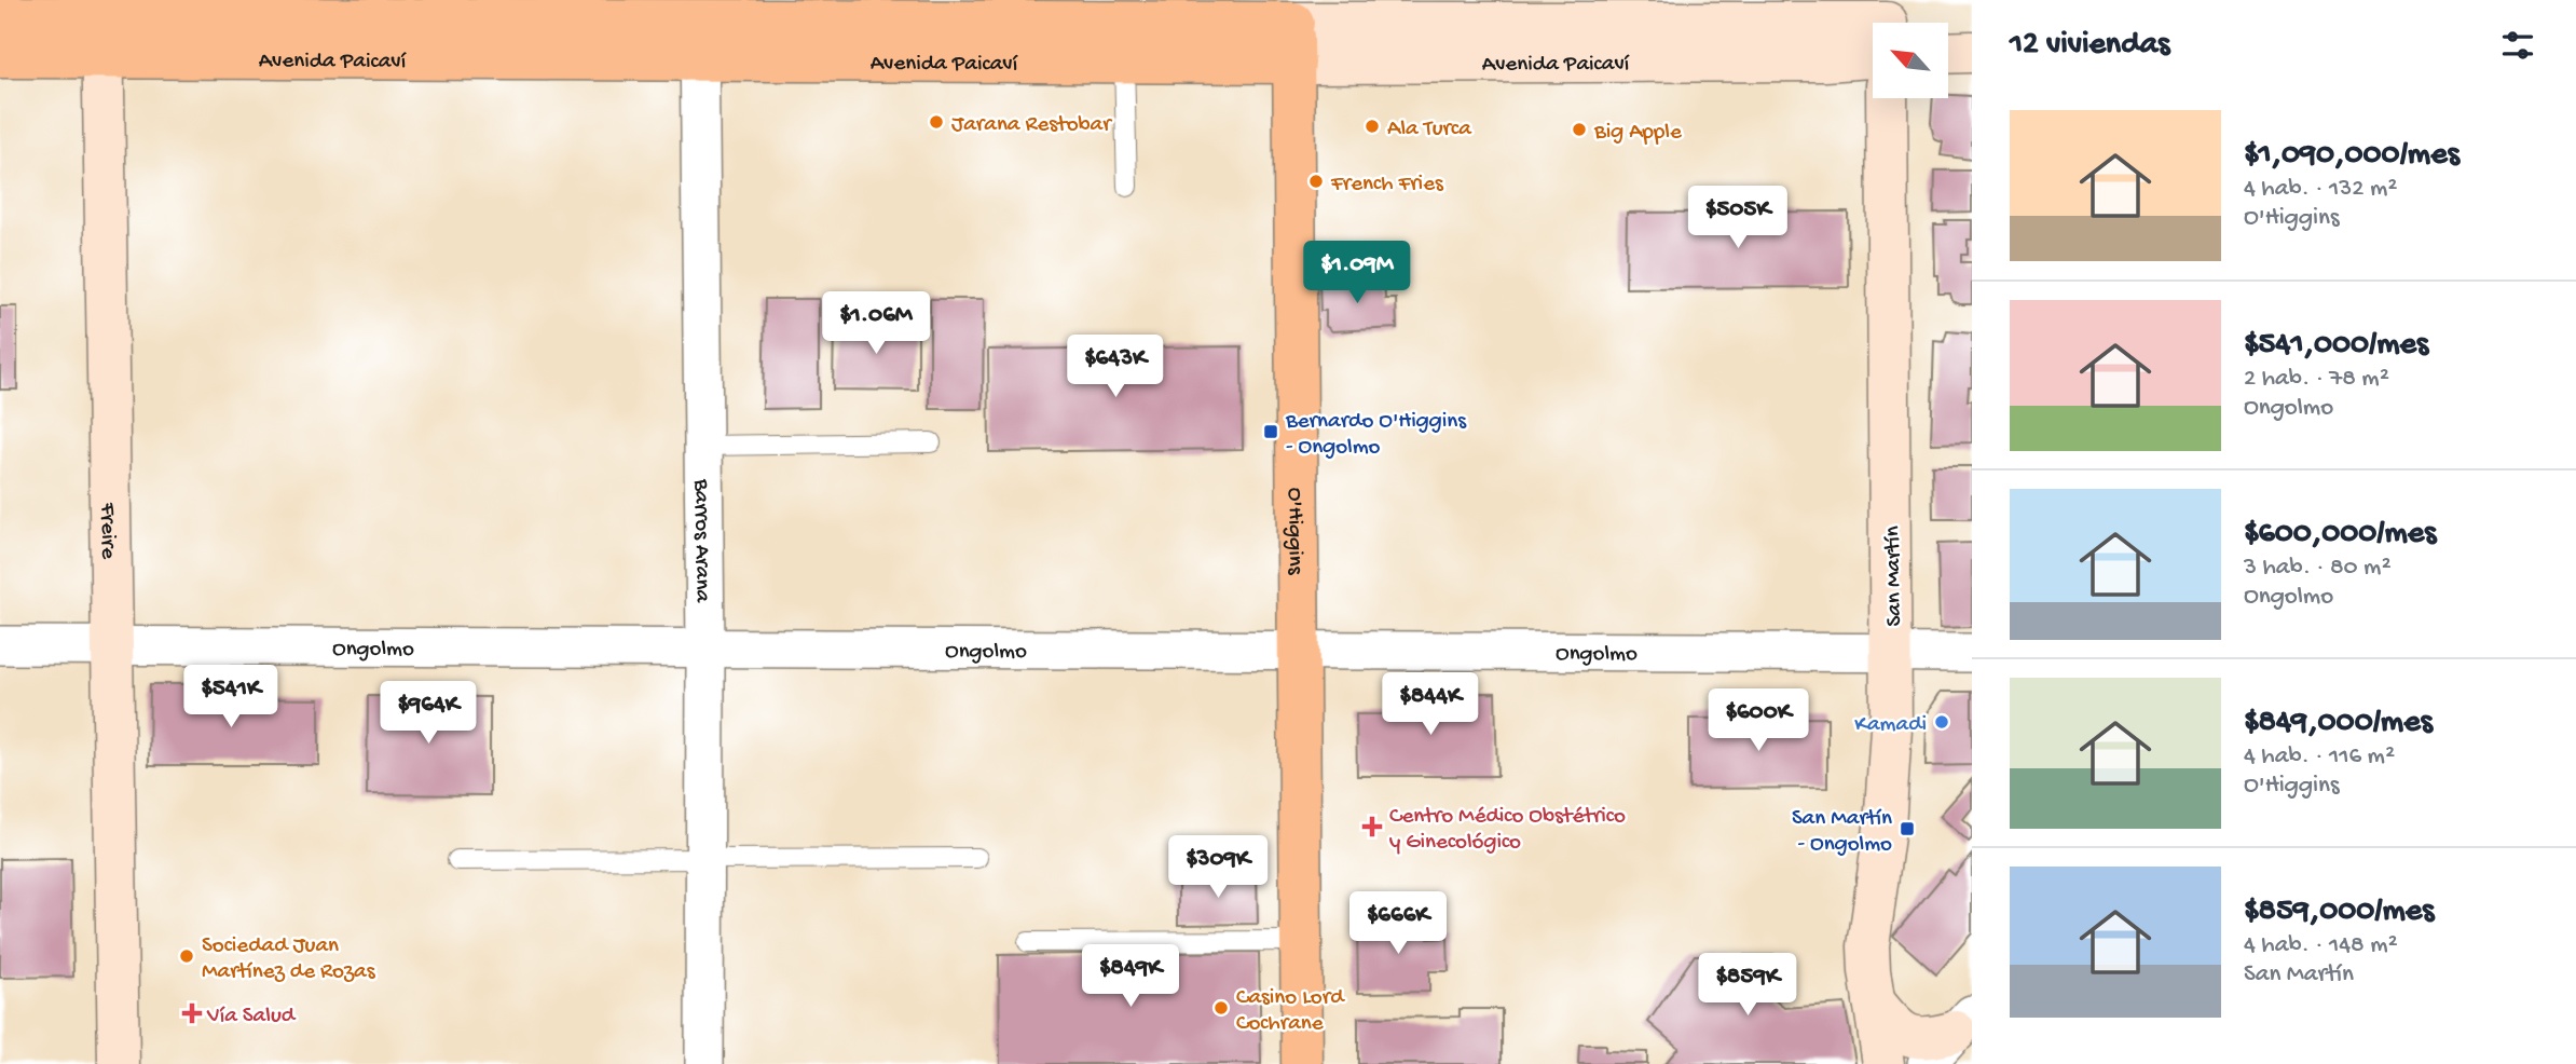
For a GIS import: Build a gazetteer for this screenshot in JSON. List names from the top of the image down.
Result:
{
  "streets": {
    "main road": [
      "Avenida Paicaví",
      "Freire",
      "O'Higgins",
      "San Martín"
    ],
    "street": ["Barros Arana", "Ongolmo"]
  },
  "crossings": [
    ["Avenida Paicaví", "Freire"],
    ["Avenida Paicaví", "O'Higgins"],
    ["Avenida Paicaví", "Barros Arana"],
    ["Freire", "Ongolmo"],
    ["O'Higgins", "Ongolmo"],
    ["Barros Arana", "Ongolmo"],
    ["San Martín", "Ongolmo"]
  ],
  "places": {
    "other": [
      "Jarana Restobar",
      "Ala Turca",
      "Big Apple",
      "French Fries",
      "Kamadi",
      "Sociedad Juan Martínez de Rozas",
      "Casino Lord Cochrane"
    ],
    "transit": ["Bernardo O'Higgins - Ongolmo", "San Martín - Ongolmo"],
    "health": ["Centro Médico Obstétrico y Ginecológico", "Vía Salud"]
  },
  "north": "top left",
  "page": {
    "heading": "12 viviendas",
    "list": [
      {
        "name": "$1,090,000/mes",
        "note": "4 hab. · 132 m² · O'Higgins"
      },
      {
        "name": "$541,000/mes",
        "note": "2 hab. · 78 m² · Ongolmo"
      },
      {
        "name": "$600,000/mes",
        "note": "3 hab. · 80 m² · Ongolmo"
      },
      {
        "name": "$849,000/mes",
        "note": "4 hab. · 116 m² · O'Higgins"
      },
      {
        "name": "$859,000/mes",
        "note": "4 hab. · 148 m² · San Martín"
      }
    ],
    "price": [
      "$505K",
      "$1.09M",
      "$1.06M",
      "$643K",
      "$541K",
      "$844K",
      "$964K",
      "$600K",
      "$309K",
      "$666K",
      "$849K",
      "$859K"
    ]
  }
}
